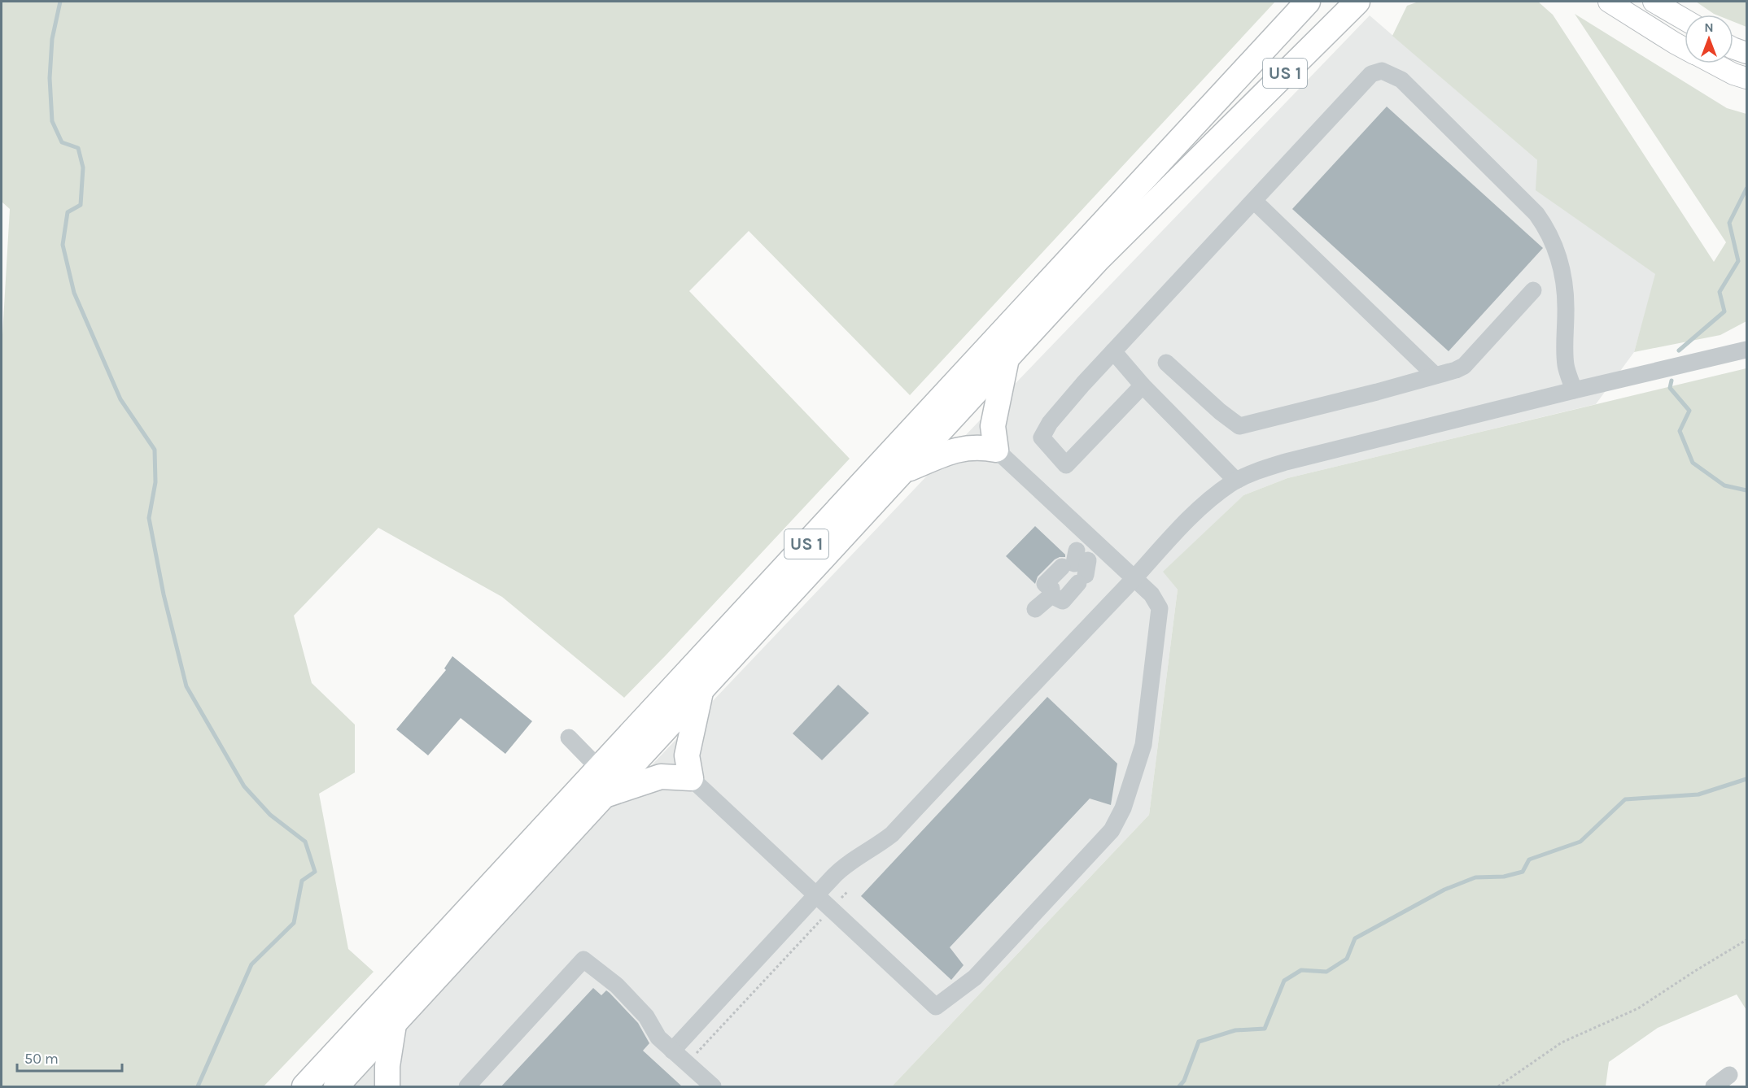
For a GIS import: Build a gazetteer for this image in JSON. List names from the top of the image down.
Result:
{
  "streets": {
    "highway": ["US 1"]
  },
  "scale_bar": "50 m",
  "north": "top"
}
